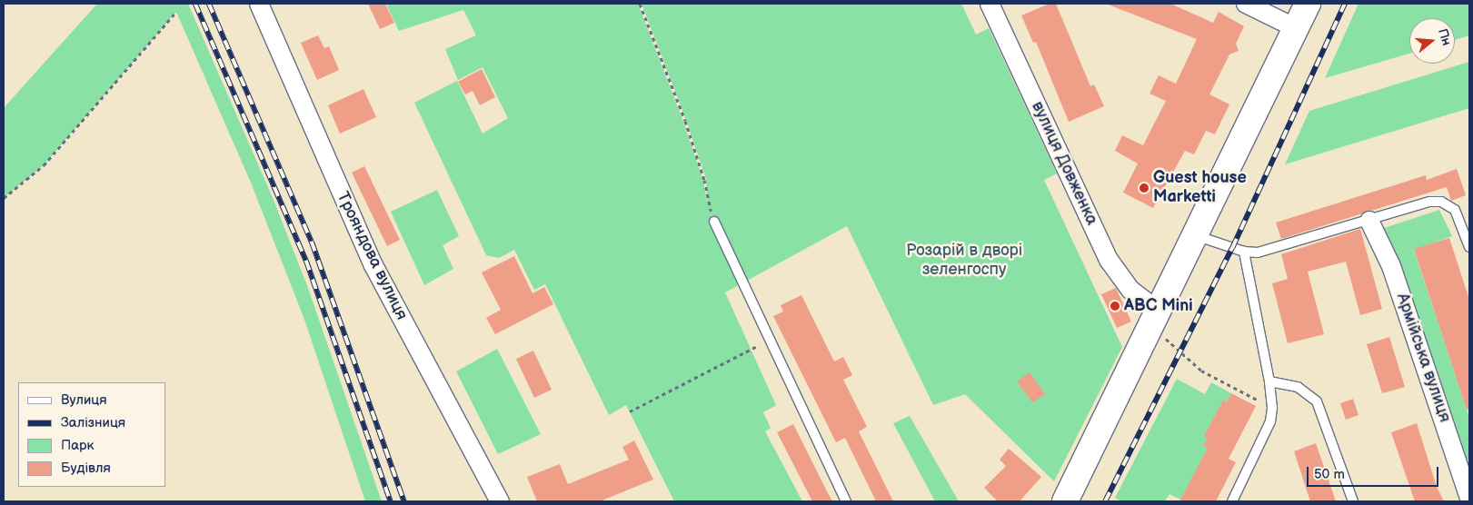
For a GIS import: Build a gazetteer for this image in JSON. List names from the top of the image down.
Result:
{
  "streets": {
    "street": ["вулиця Довженка", "Трояндова вулиця", "Армійська вулиця"]
  },
  "parks": ["Розарій в дворі зеленгоспу"],
  "places": ["Guest house Marketti", "ABC Mini"],
  "legend": [
    "Вулиця",
    "Залізниця",
    "Парк",
    "Будівля"
  ],
  "scale_bar": "50 m",
  "north": "right"
}
